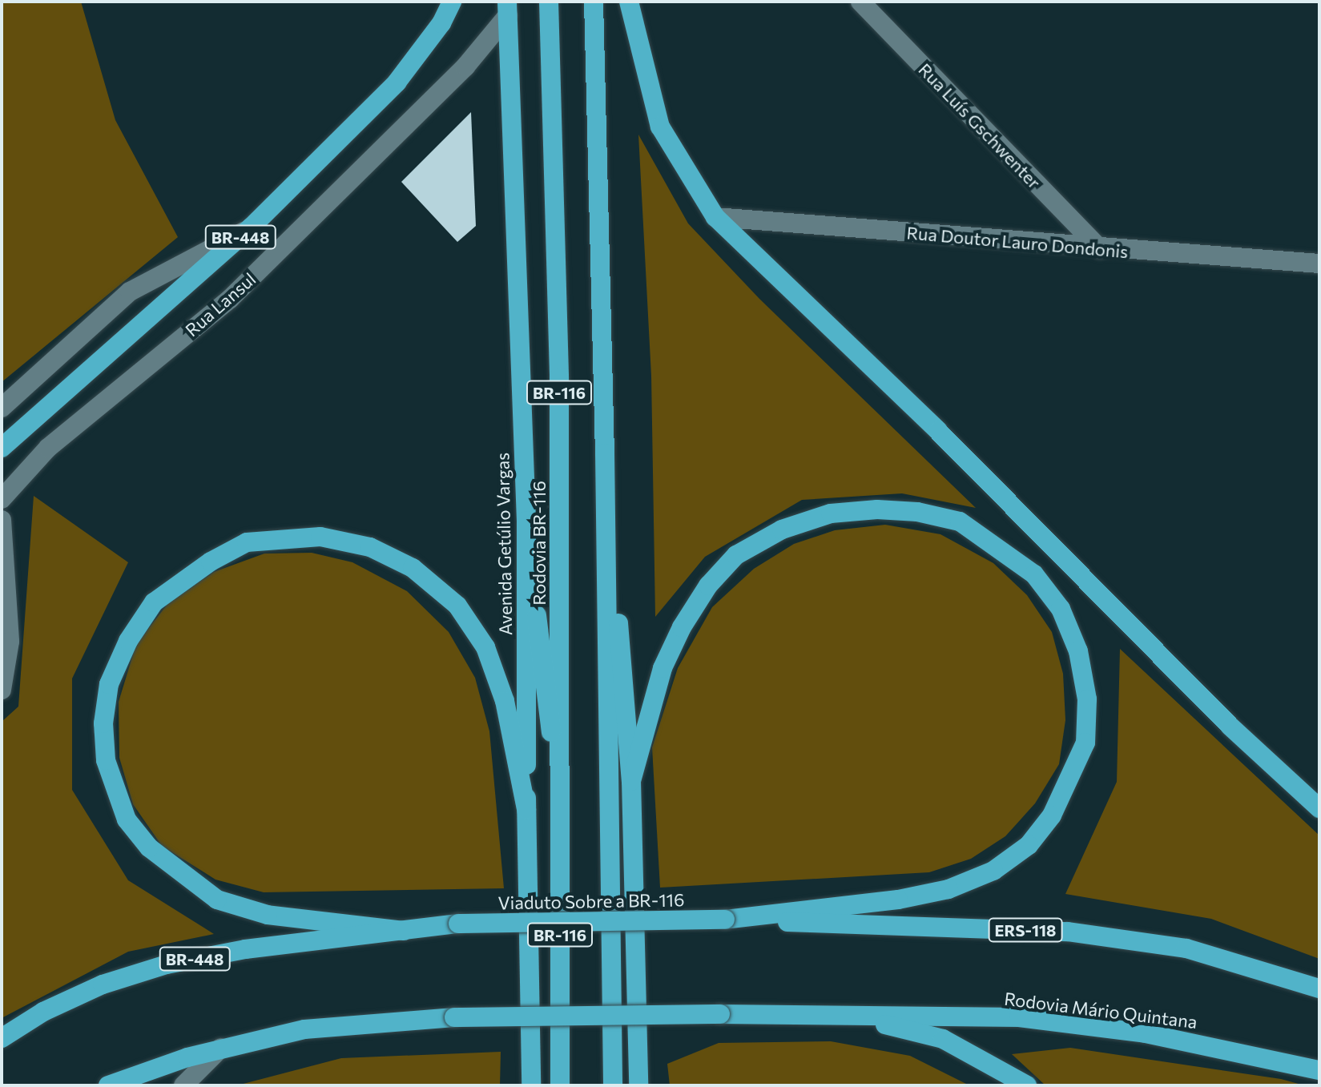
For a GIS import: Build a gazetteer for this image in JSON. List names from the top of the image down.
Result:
{
  "streets": {
    "highway": [
      "BR-448",
      "BR-116",
      "Rodovia BR-116",
      "Avenida Getúlio Vargas",
      "Viaduto Sobre a BR-116",
      "ERS-118",
      "Rodovia Mário Quintana"
    ],
    "street": ["Rua Luís Gschwenter", "Rua Doutor Lauro Dondonis", "Rua Lansul"]
  },
  "crossings": [
    ["Rua Luís Gschwenter", "Rua Doutor Lauro Dondonis"],
    ["BR-448", "Viaduto Sobre a BR-116"],
    ["Rua Lansul", "Avenida Getúlio Vargas"],
    ["BR-116", "Rodovia BR-116"],
    ["BR-116", "Avenida Getúlio Vargas"],
    ["Viaduto Sobre a BR-116", "ERS-118"]
  ]
}
